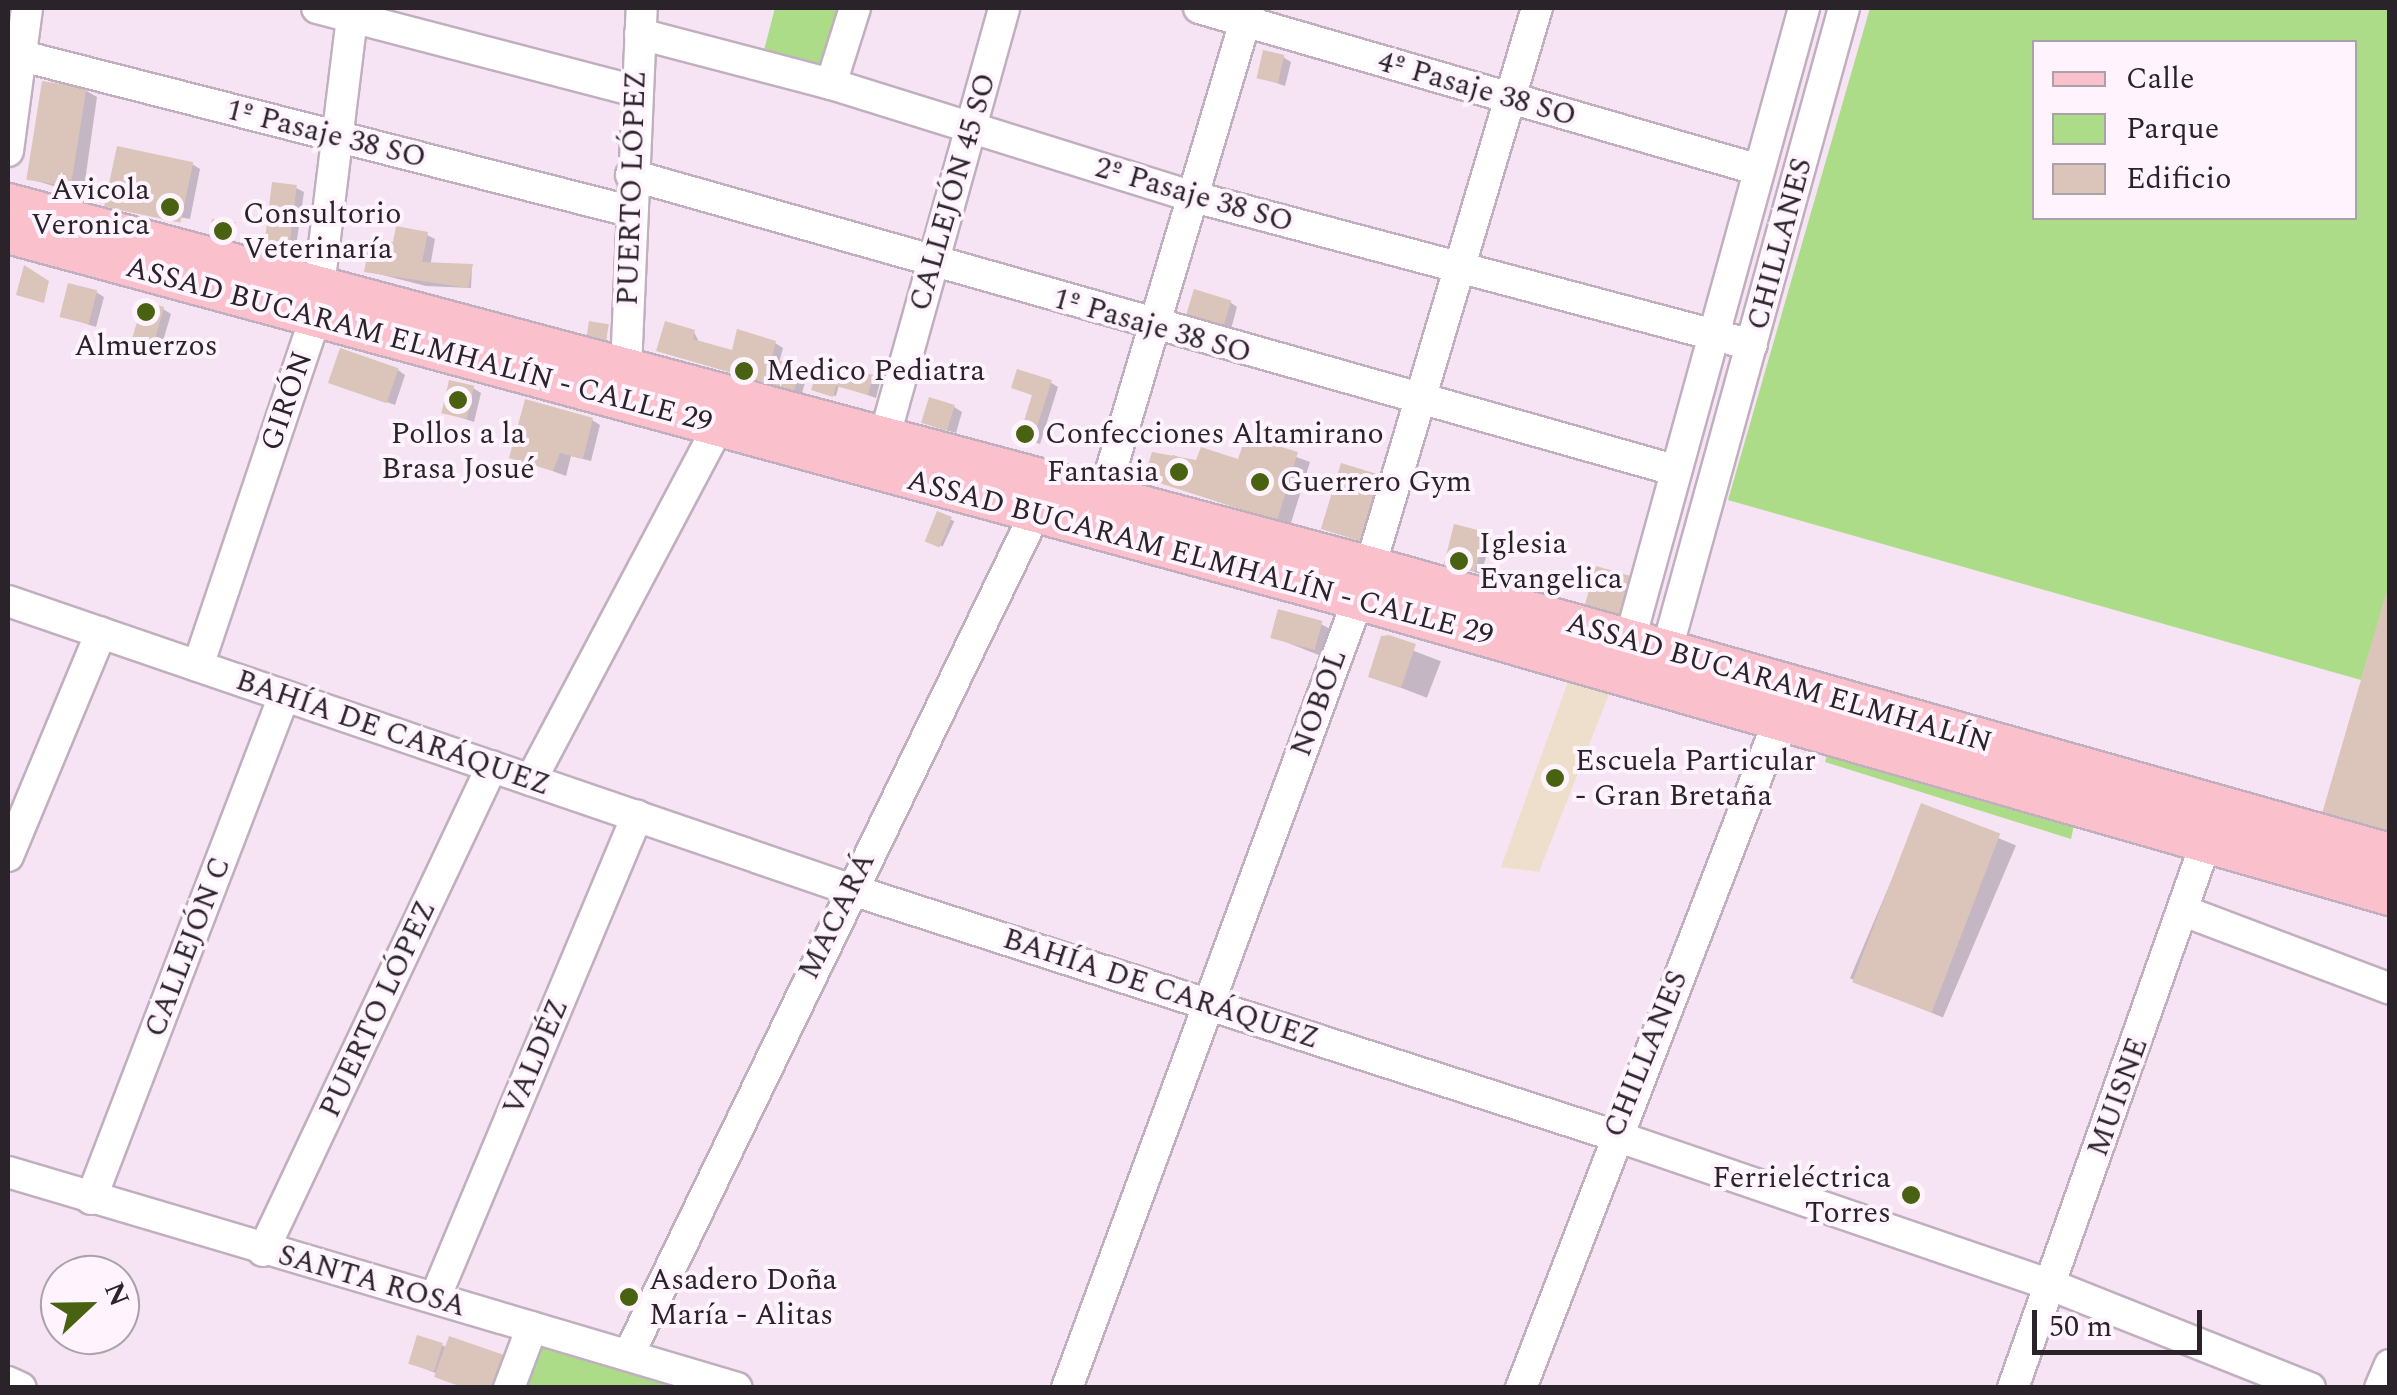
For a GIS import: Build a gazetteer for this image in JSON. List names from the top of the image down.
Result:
{
  "streets": {
    "main road": ["ASSAD BUCARAM ELMHALÍN - CALLE 29", "ASSAD BUCARAM ELMHALÍN"],
    "street": [
      "4º Pasaje 38 SO",
      "1º Pasaje 38 SO",
      "PUERTO LÓPEZ",
      "CALLEJÓN 45 SO",
      "2º Pasaje 38 SO",
      "CHILLANES",
      "GIRÓN",
      "NOBOL",
      "BAHÍA DE CARÁQUEZ",
      "MACARÁ",
      "CALLEJÓN C",
      "VALDÉZ",
      "MUISNE",
      "SANTA ROSA"
    ]
  },
  "crossings": [
    ["4º Pasaje 38 SO", "CHILLANES"],
    ["4º Pasaje 38 SO", "NOBOL"],
    ["1º Pasaje 38 SO", "PUERTO LÓPEZ"],
    ["1º Pasaje 38 SO", "CALLEJÓN 45 SO"],
    ["1º Pasaje 38 SO", "CHILLANES"],
    ["1º Pasaje 38 SO", "GIRÓN"],
    ["1º Pasaje 38 SO", "NOBOL"],
    ["PUERTO LÓPEZ", "2º Pasaje 38 SO"],
    ["PUERTO LÓPEZ", "ASSAD BUCARAM ELMHALÍN"],
    ["PUERTO LÓPEZ", "BAHÍA DE CARÁQUEZ"],
    ["PUERTO LÓPEZ", "SANTA ROSA"],
    ["CALLEJÓN 45 SO", "2º Pasaje 38 SO"],
    ["CALLEJÓN 45 SO", "ASSAD BUCARAM ELMHALÍN"],
    ["2º Pasaje 38 SO", "CHILLANES"],
    ["2º Pasaje 38 SO", "NOBOL"],
    ["CHILLANES", "ASSAD BUCARAM ELMHALÍN - CALLE 29"],
    ["CHILLANES", "ASSAD BUCARAM ELMHALÍN"],
    ["CHILLANES", "BAHÍA DE CARÁQUEZ"],
    ["ASSAD BUCARAM ELMHALÍN - CALLE 29", "GIRÓN"],
    ["ASSAD BUCARAM ELMHALÍN - CALLE 29", "ASSAD BUCARAM ELMHALÍN"],
    ["ASSAD BUCARAM ELMHALÍN - CALLE 29", "NOBOL"],
    ["ASSAD BUCARAM ELMHALÍN - CALLE 29", "MACARÁ"],
    ["ASSAD BUCARAM ELMHALÍN - CALLE 29", "MUISNE"],
    ["GIRÓN", "ASSAD BUCARAM ELMHALÍN"],
    ["GIRÓN", "BAHÍA DE CARÁQUEZ"],
    ["ASSAD BUCARAM ELMHALÍN", "NOBOL"],
    ["ASSAD BUCARAM ELMHALÍN", "MACARÁ"],
    ["ASSAD BUCARAM ELMHALÍN", "MUISNE"],
    ["NOBOL", "BAHÍA DE CARÁQUEZ"],
    ["BAHÍA DE CARÁQUEZ", "MACARÁ"],
    ["BAHÍA DE CARÁQUEZ", "CALLEJÓN C"],
    ["BAHÍA DE CARÁQUEZ", "VALDÉZ"],
    ["BAHÍA DE CARÁQUEZ", "MUISNE"],
    ["MACARÁ", "SANTA ROSA"],
    ["CALLEJÓN C", "SANTA ROSA"],
    ["VALDÉZ", "SANTA ROSA"]
  ],
  "places": [
    "Avicola Veronica",
    "Consultorio Veterinaría",
    "Almuerzos",
    "Medico Pediatra",
    "Pollos a la Brasa Josué",
    "Confecciones Altamirano",
    "Fantasia",
    "Guerrero Gym",
    "Iglesia Evangelica",
    "Escuela Particular - Gran Bretaña",
    "Ferrieléctrica Torres",
    "Asadero Doña María - Alitas"
  ],
  "legend": ["Calle", "Parque", "Edificio"],
  "scale_bar": "50 m",
  "north": "right"
}
